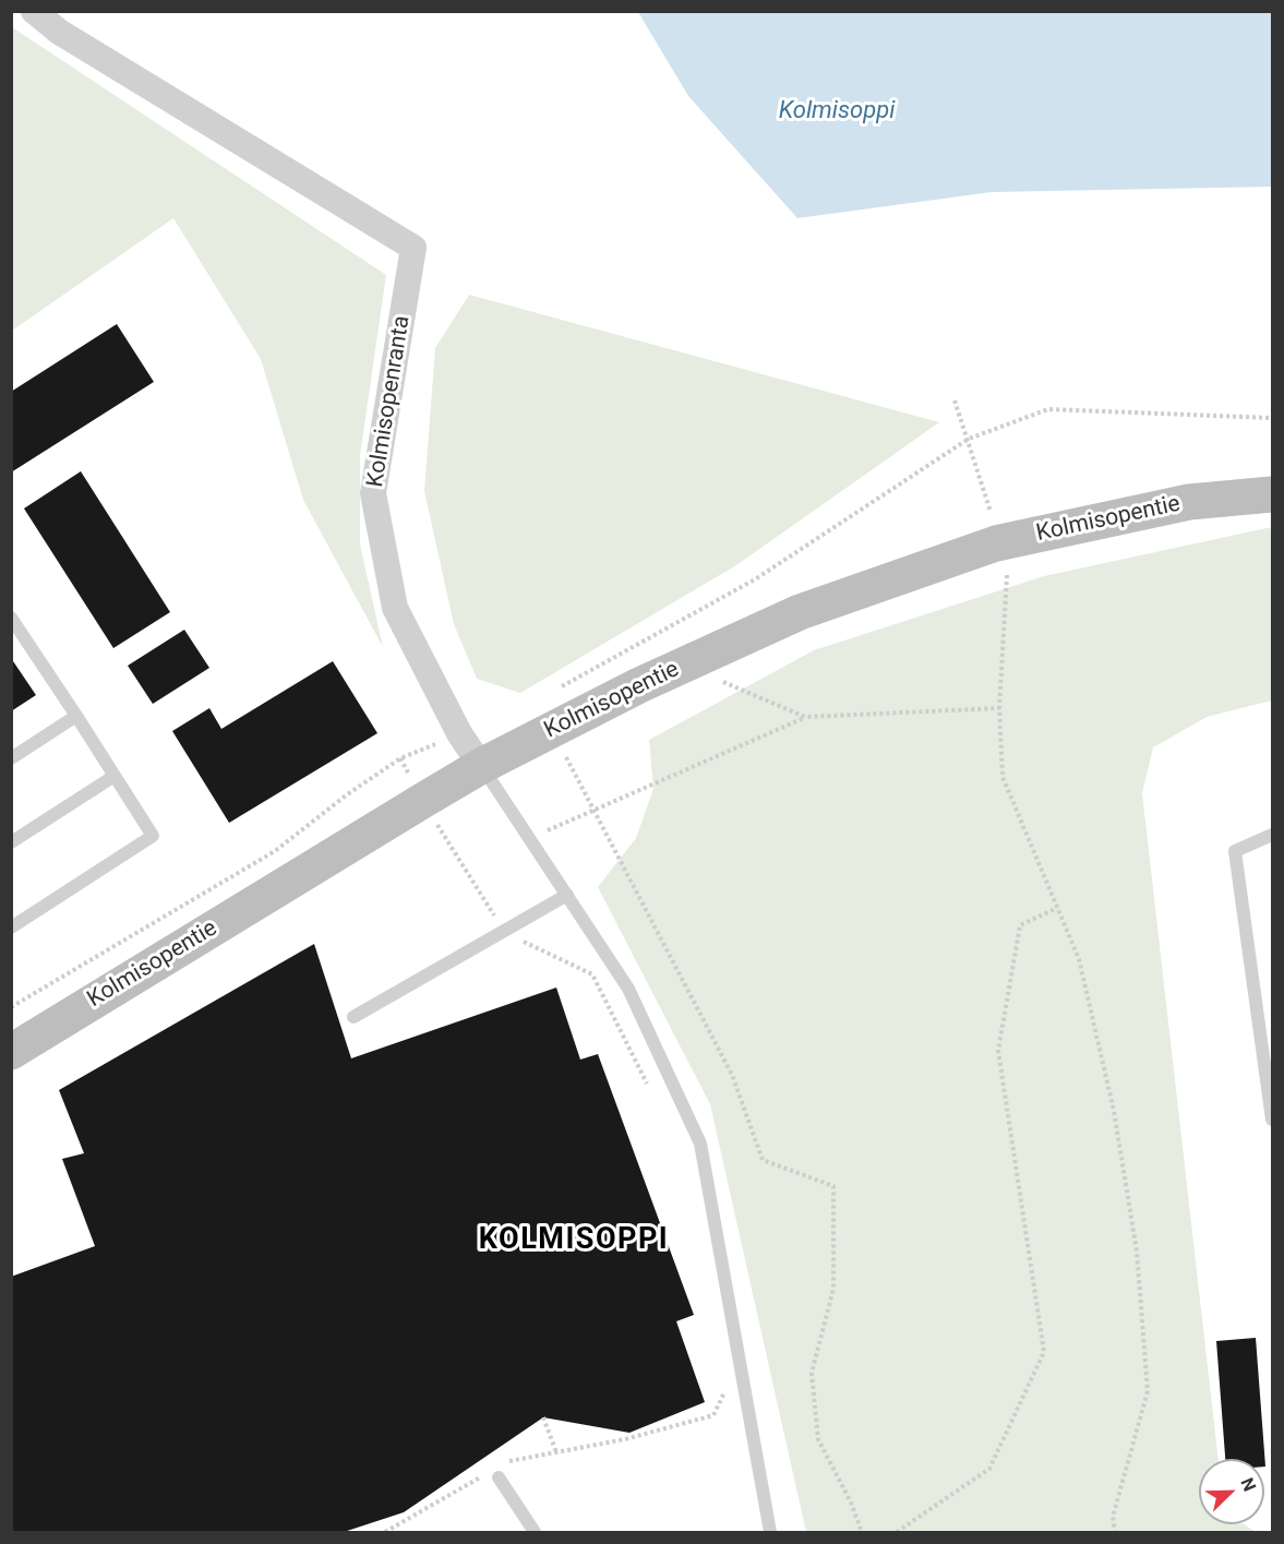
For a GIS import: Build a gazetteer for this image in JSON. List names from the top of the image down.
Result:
{
  "streets": {
    "main road": ["Kolmisopentie"],
    "street": ["Kolmisopenranta"]
  },
  "crossings": [
    ["Kolmisopenranta", "Kolmisopentie"]
  ],
  "districts": ["KOLMISOPPI"],
  "water": ["Kolmisoppi"],
  "north": "top right"
}
